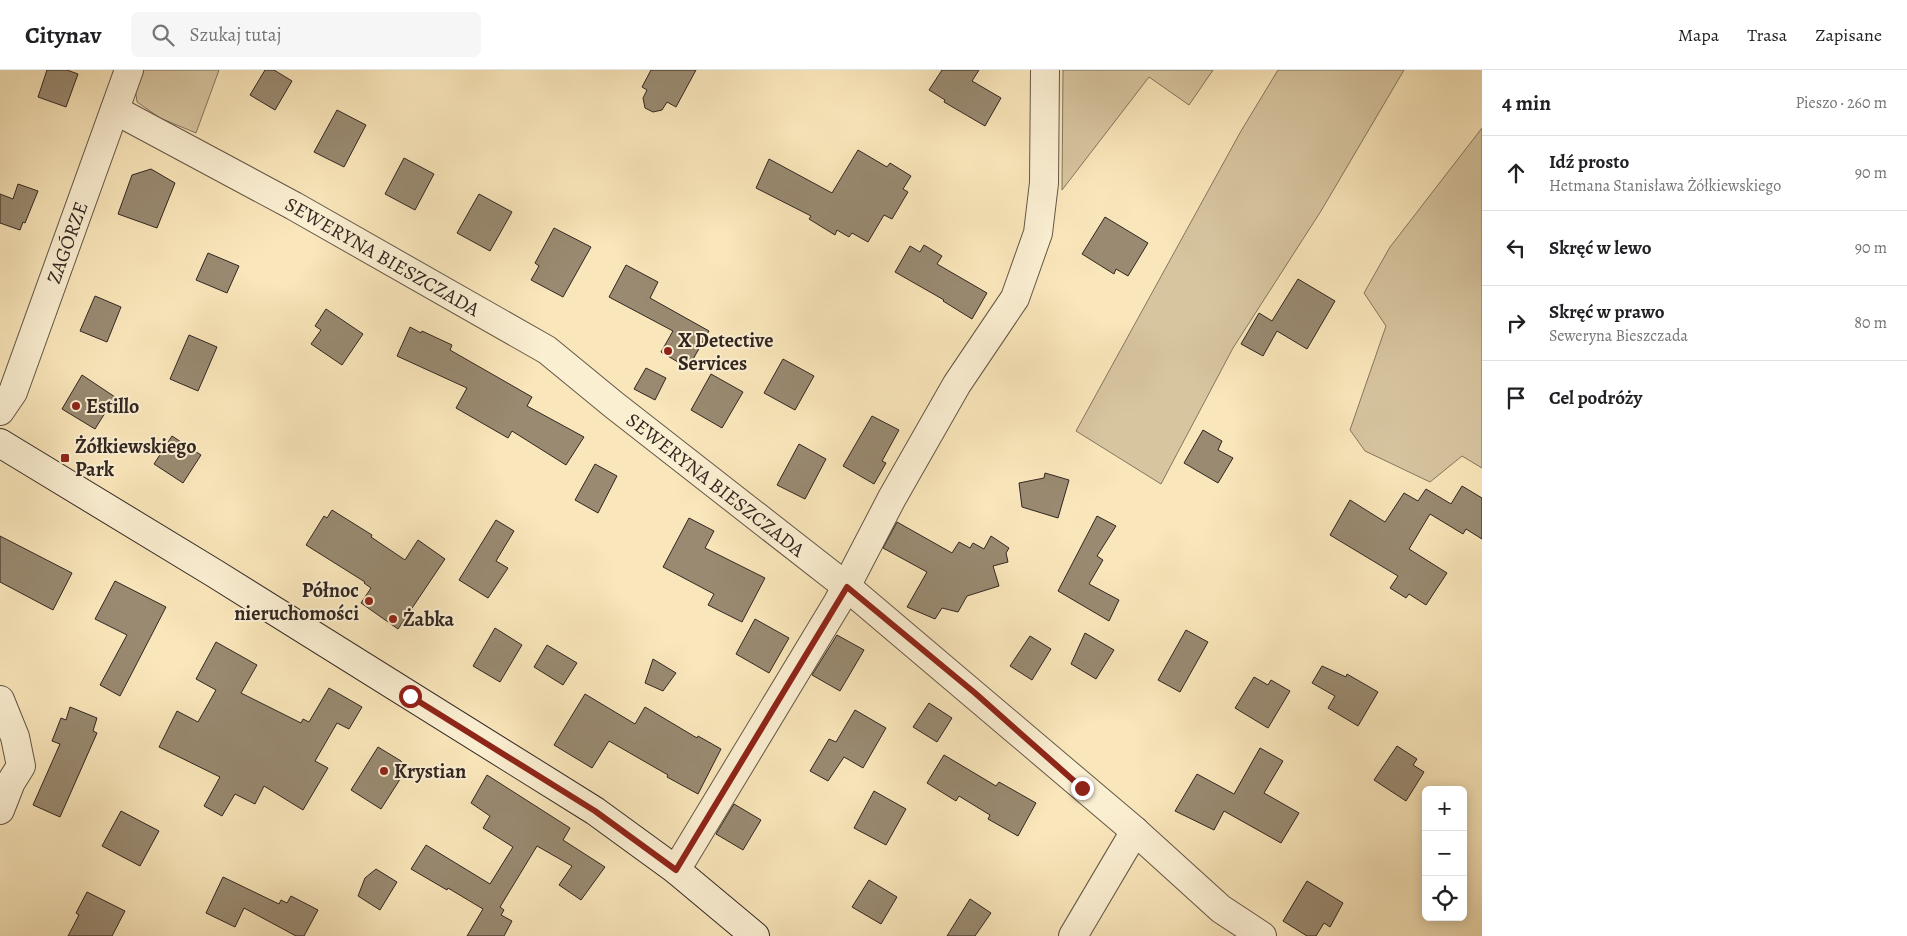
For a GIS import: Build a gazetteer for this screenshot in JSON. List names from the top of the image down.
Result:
{
  "streets": {
    "street": ["ZAGÓRZE", "SEWERYNA BIESZCZADA"]
  },
  "crossings": [
    ["ZAGÓRZE", "SEWERYNA BIESZCZADA"]
  ],
  "places": {
    "other": [
      "X Detective Services",
      "Estillo",
      "Północ nieruchomości",
      "Żabka",
      "Krystian"
    ],
    "transit": ["Żółkiewskiego Park"]
  },
  "page": {
    "header": "Citynav",
    "search": "Szukaj tutaj",
    "nav": ["Mapa", "Trasa", "Zapisane"],
    "heading": ["4 min", "Pieszo · 260 m"],
    "list": [
      ["Idź prosto", "Hetmana Stanisława Żółkiewskiego", "90 m"],
      ["Skręć w lewo", "90 m"],
      ["Skręć w prawo", "Seweryna Bieszczada", "80 m"],
      "Cel podróży"
    ],
    "map_buttons": ["+", "−"]
  }
}
